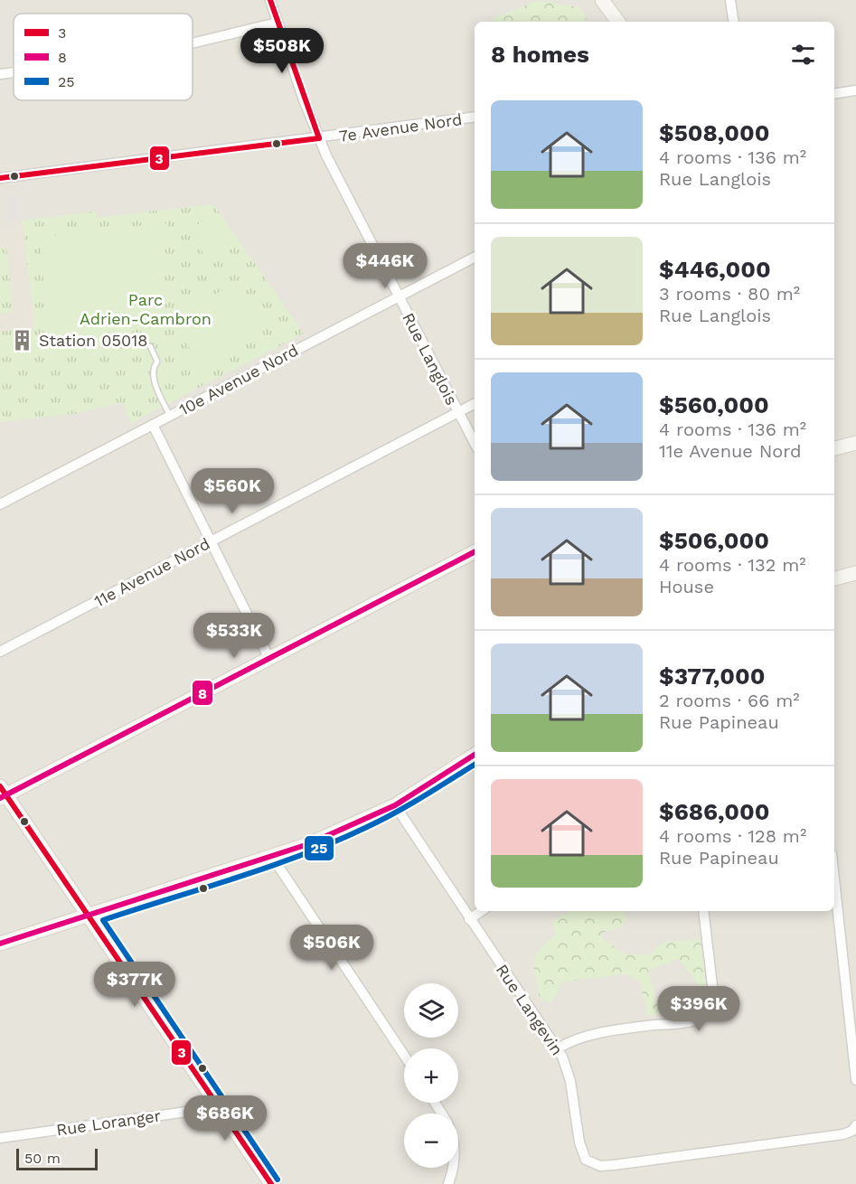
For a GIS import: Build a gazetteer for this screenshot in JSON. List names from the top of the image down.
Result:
{
  "streets": {
    "street": [
      "7e Avenue Nord",
      "Rue Langlois",
      "10e Avenue Nord",
      "11e Avenue Nord",
      "Rue Langevin",
      "Rue Loranger"
    ]
  },
  "crossings": [
    ["7e Avenue Nord", "Rue Langlois"],
    ["Rue Langlois", "10e Avenue Nord"],
    ["Rue Langlois", "11e Avenue Nord"]
  ],
  "parks": ["Parc Adrien-Cambron"],
  "places": {
    "building": ["Station 05018"]
  },
  "lines": ["transit line 3", "transit line 8", "transit line 25"],
  "legend": ["3", "8", "25"],
  "scale_bar": "50 m",
  "page": {
    "heading": "8 homes",
    "price": [
      "$508K",
      "$446K",
      "$560K",
      "$533K",
      "$506K",
      "$377K",
      "$396K",
      "$686K"
    ],
    "list": [
      {
        "name": "$508,000",
        "note": "4 rooms · 136 m² · Rue Langlois"
      },
      {
        "name": "$446,000",
        "note": "3 rooms · 80 m² · Rue Langlois"
      },
      {
        "name": "$560,000",
        "note": "4 rooms · 136 m² · 11e Avenue Nord"
      },
      {
        "name": "$506,000",
        "note": "4 rooms · 132 m² · House"
      },
      {
        "name": "$377,000",
        "note": "2 rooms · 66 m² · Rue Papineau"
      },
      {
        "name": "$686,000",
        "note": "4 rooms · 128 m² · Rue Papineau"
      }
    ],
    "map_buttons": ["+", "−"],
    "scale": "50 m"
  }
}
